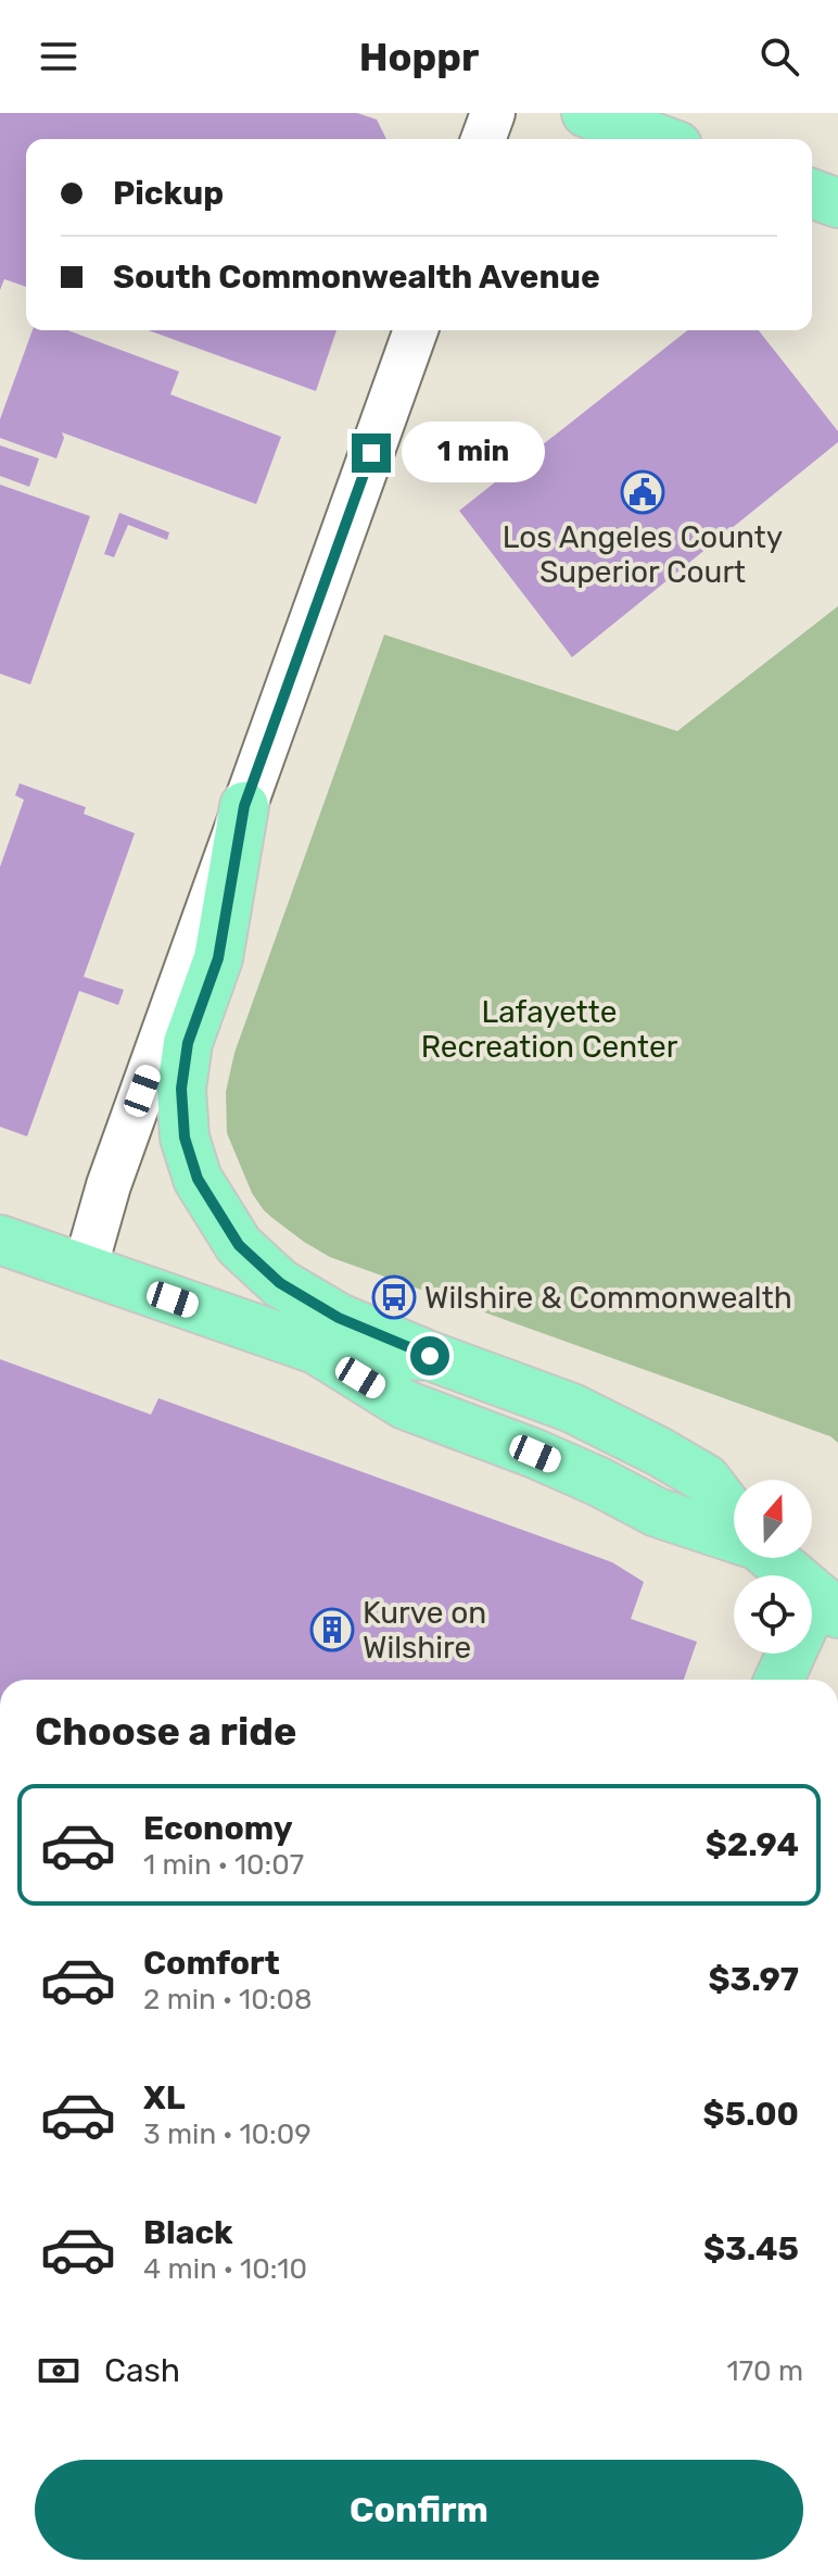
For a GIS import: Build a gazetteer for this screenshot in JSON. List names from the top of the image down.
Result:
{
  "parks": ["Lafayette Recreation Center"],
  "places": {
    "public building": ["Los Angeles County Superior Court"],
    "bus stop": ["Wilshire & Commonwealth"],
    "building": ["Kurve on Wilshire"]
  },
  "north": "top",
  "page": {
    "header": "Hoppr",
    "banner": ["Pickup", "South Commonwealth Avenue"],
    "bubble": "1 min",
    "heading": "Choose a ride",
    "list": [
      {
        "name": "Economy",
        "note": "1 min · 10:07",
        "value": "$2.94"
      },
      {
        "name": "Comfort",
        "note": "2 min · 10:08",
        "value": "$3.97"
      },
      {
        "name": "XL",
        "note": "3 min · 10:09",
        "value": "$5.00"
      },
      {
        "name": "Black",
        "note": "4 min · 10:10",
        "value": "$3.45"
      }
    ],
    "pay": ["Cash", "170 m"],
    "buttons": "Confirm"
  }
}
